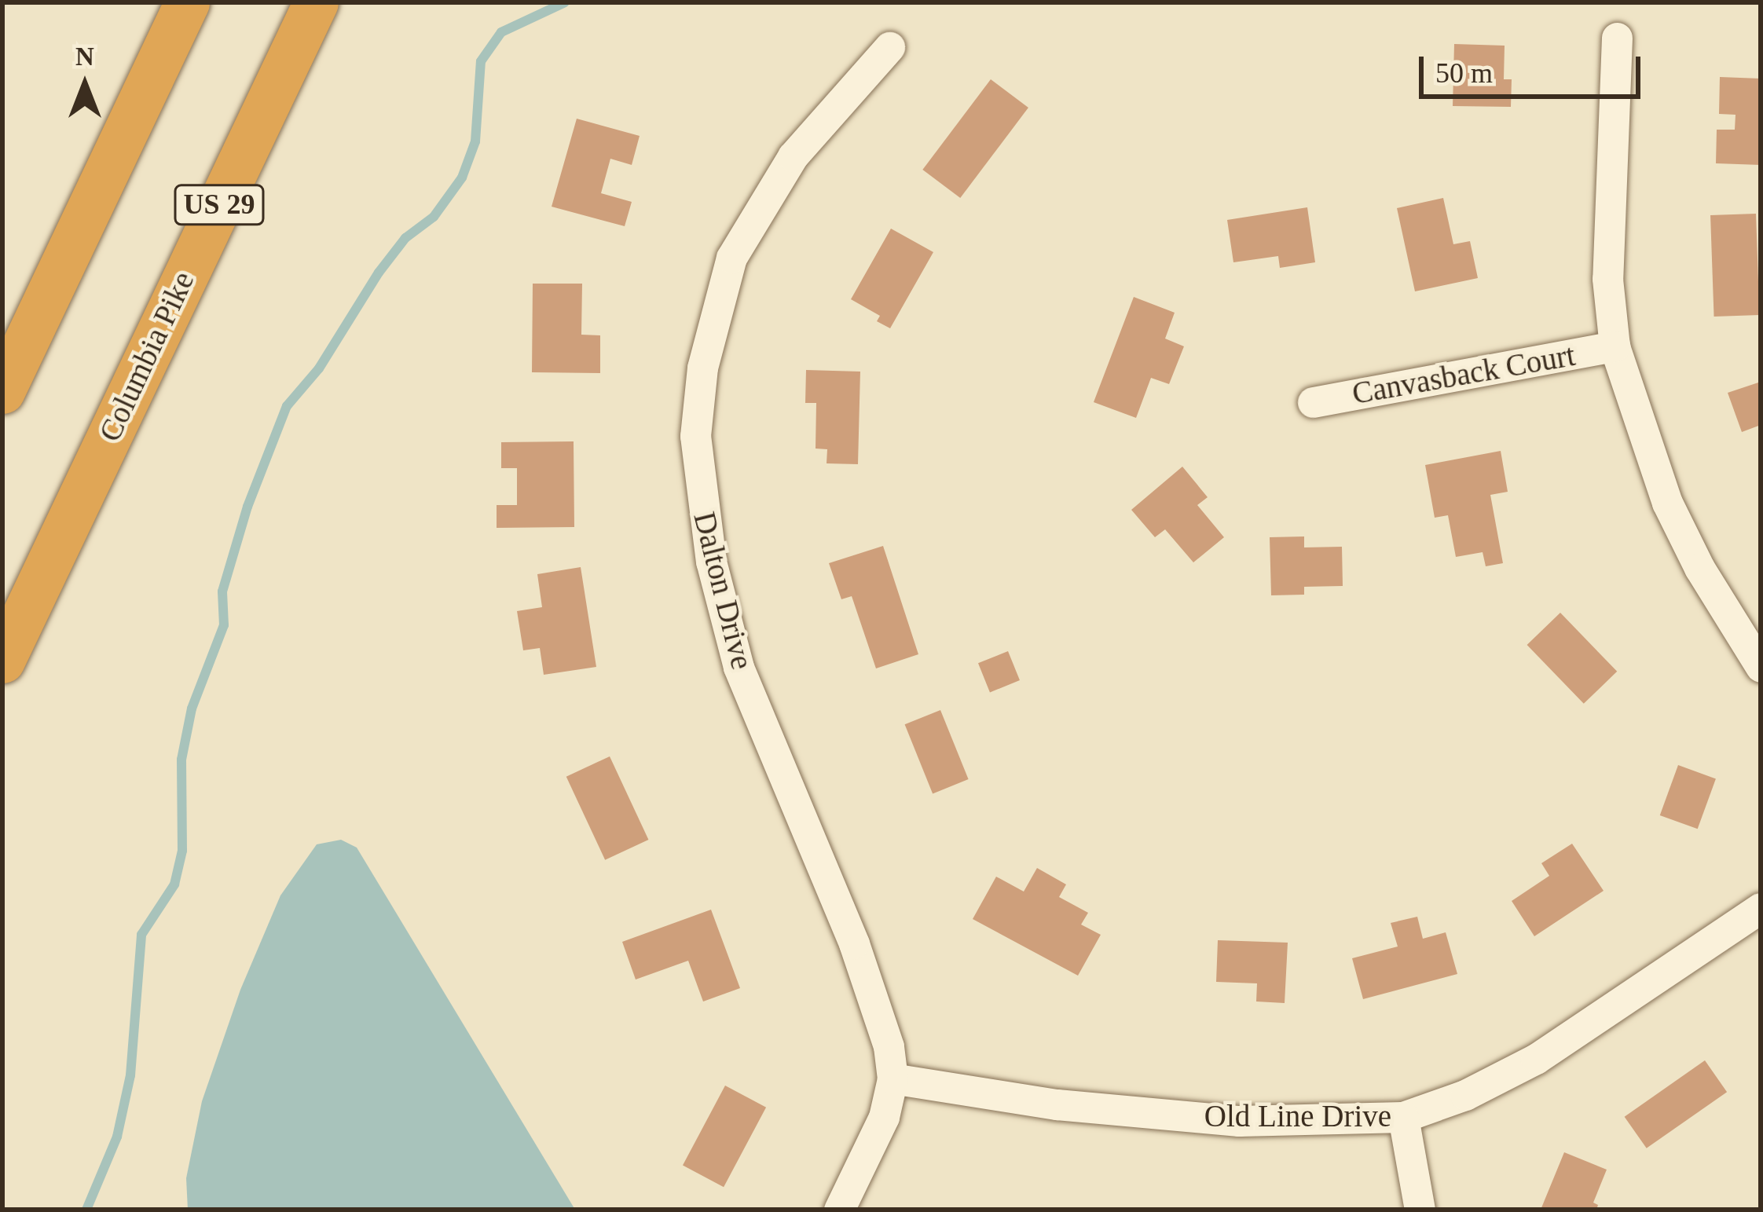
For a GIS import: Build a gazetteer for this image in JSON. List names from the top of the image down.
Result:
{
  "streets": {
    "highway": ["US 29", "Columbia Pike"],
    "street": ["Canvasback Court", "Dalton Drive", "Old Line Drive"]
  },
  "crossings": [
    ["Dalton Drive", "Old Line Drive"]
  ],
  "scale_bar": "50 m",
  "north": "top"
}
